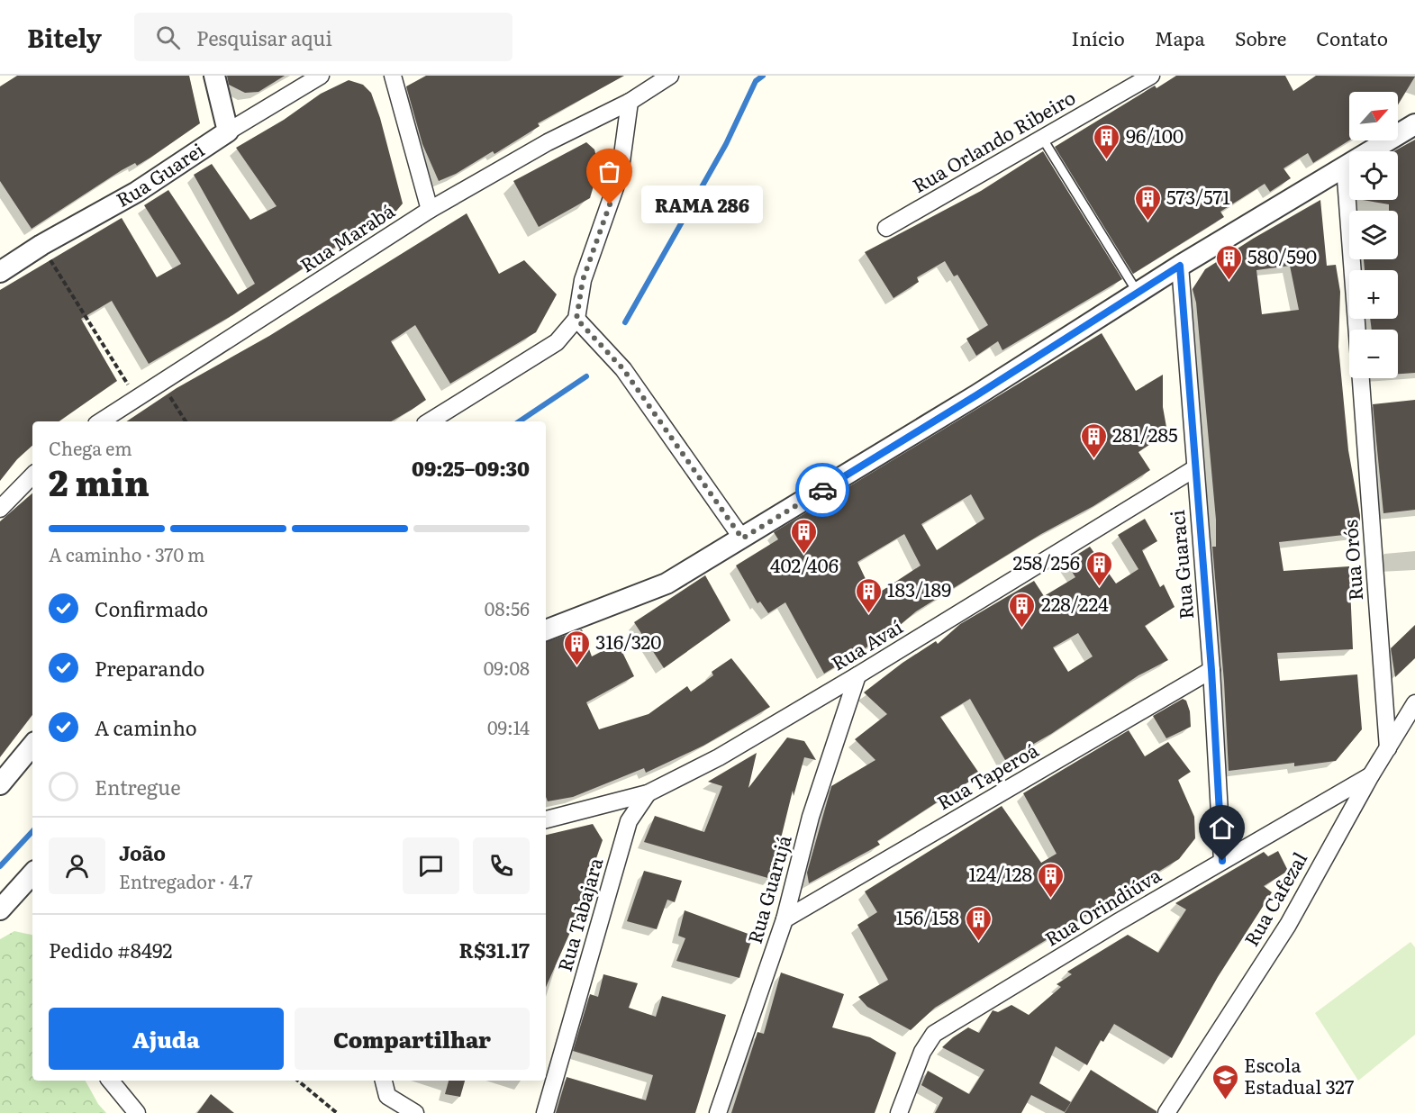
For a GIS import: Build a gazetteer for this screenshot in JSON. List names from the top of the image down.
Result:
{
  "streets": {
    "street": [
      "Rua Orlando Ribeiro",
      "Rua Guarei",
      "Rua Marabá",
      "Rua Orós",
      "Rua Guaraci",
      "Rua Avaí",
      "Rua Taperoá",
      "Rua Guarujá",
      "Rua Cafezal",
      "Rua Orindiúva",
      "Rua Tabajara"
    ]
  },
  "crossings": [
    ["Rua Orós", "Rua Cafezal"],
    ["Rua Guaraci", "Rua Avaí"],
    ["Rua Guaraci", "Rua Taperoá"],
    ["Rua Guaraci", "Rua Orindiúva"],
    ["Rua Avaí", "Rua Guarujá"],
    ["Rua Avaí", "Rua Tabajara"],
    ["Rua Taperoá", "Rua Guarujá"],
    ["Rua Cafezal", "Rua Orindiúva"]
  ],
  "places": {
    "building": [
      "96/100",
      "573/571",
      "580/590",
      "281/285",
      "402/406",
      "258/256",
      "183/189",
      "228/224",
      "316/320",
      "124/128",
      "156/158"
    ],
    "other": ["RAMA 286"],
    "school or university": ["Escola Estadual 327"]
  },
  "north": "top right",
  "page": {
    "header": "Bitely",
    "search": "Pesquisar aqui",
    "nav": [
      "Início",
      "Mapa",
      "Sobre",
      "Contato"
    ],
    "map_buttons": ["+", "−"],
    "bubble": "RAMA 286",
    "heading": ["2 min", "Chega em", "09:25–09:30"],
    "panel": [
      "João",
      "Entregador · 4.7",
      "Pedido #8492",
      "R$31.17"
    ],
    "bar": "A caminho · 370 m",
    "list": [
      ["Confirmado", "08:56"],
      ["Preparando", "09:08"],
      ["A caminho", "09:14"],
      "Entregue"
    ],
    "buttons": ["Ajuda", "Compartilhar"]
  }
}
